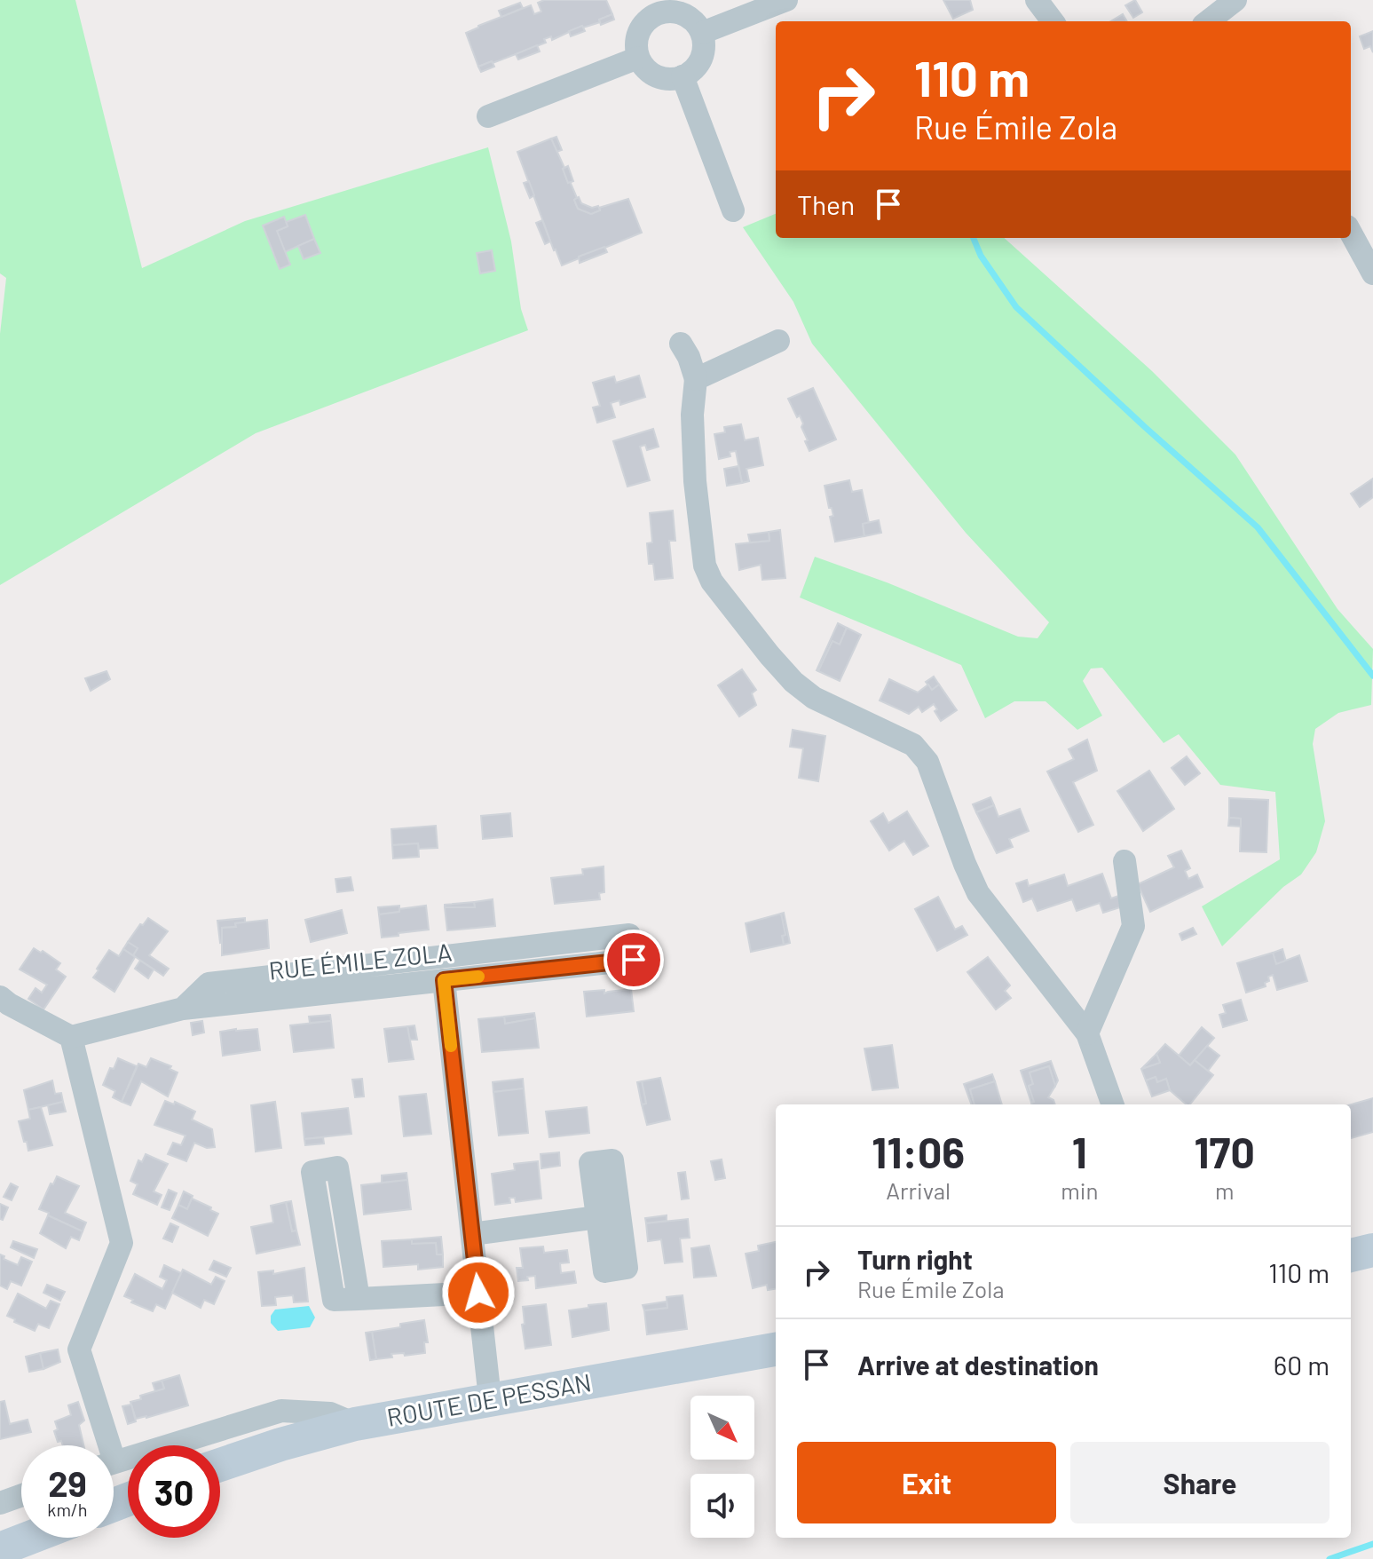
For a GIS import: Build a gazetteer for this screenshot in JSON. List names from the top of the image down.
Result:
{
  "streets": {
    "main road": ["ROUTE DE PESSAN"],
    "street": ["RUE ÉMILE ZOLA"]
  },
  "north": "bottom right",
  "page": {
    "turn": ["110 m", "Rue Émile Zola"],
    "then": "Then",
    "eta": [
      "11:06",
      "Arrival",
      "1",
      "min",
      "170",
      "m"
    ],
    "list": [
      {
        "name": "Turn right",
        "note": "Rue Émile Zola",
        "value": "110 m"
      },
      {
        "name": "Arrive at destination",
        "value": "60 m"
      }
    ],
    "buttons": ["Exit", "Share"],
    "speed": "29 km/h",
    "limit": "30"
  }
}
